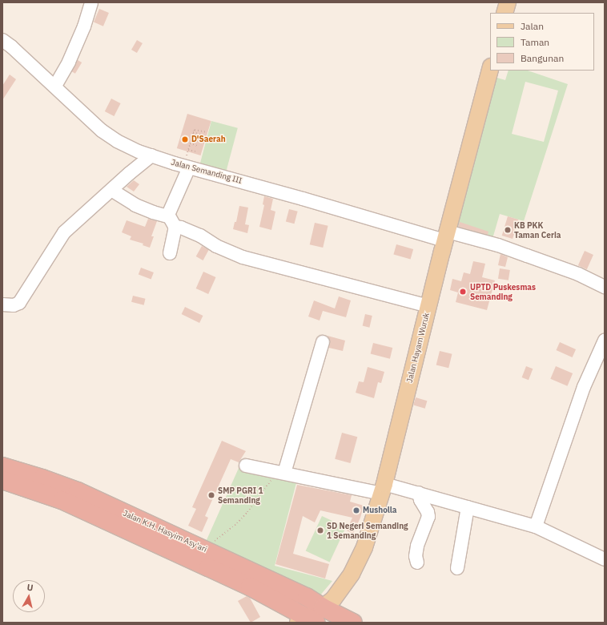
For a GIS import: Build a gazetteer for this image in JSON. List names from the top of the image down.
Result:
{
  "streets": {
    "highway": ["Jalan K.H. Hasyim Asy'ari"],
    "main road": ["Jalan Hayam Wuruk"],
    "street": ["Jalan Semanding III"]
  },
  "crossings": [
    ["Jalan Semanding III", "Jalan Hayam Wuruk"],
    ["Jalan Hayam Wuruk", "Jalan K.H. Hasyim Asy'ari"]
  ],
  "places": [
    "D'Saerah",
    "KB PKK Taman Ceria",
    "UPTD Puskesmas Semanding",
    "SMP PGRI 1 Semanding",
    "Musholla",
    "SD Negeri Semanding 1 Semanding"
  ],
  "legend": ["Jalan", "Taman", "Bangunan"],
  "north": "top"
}
